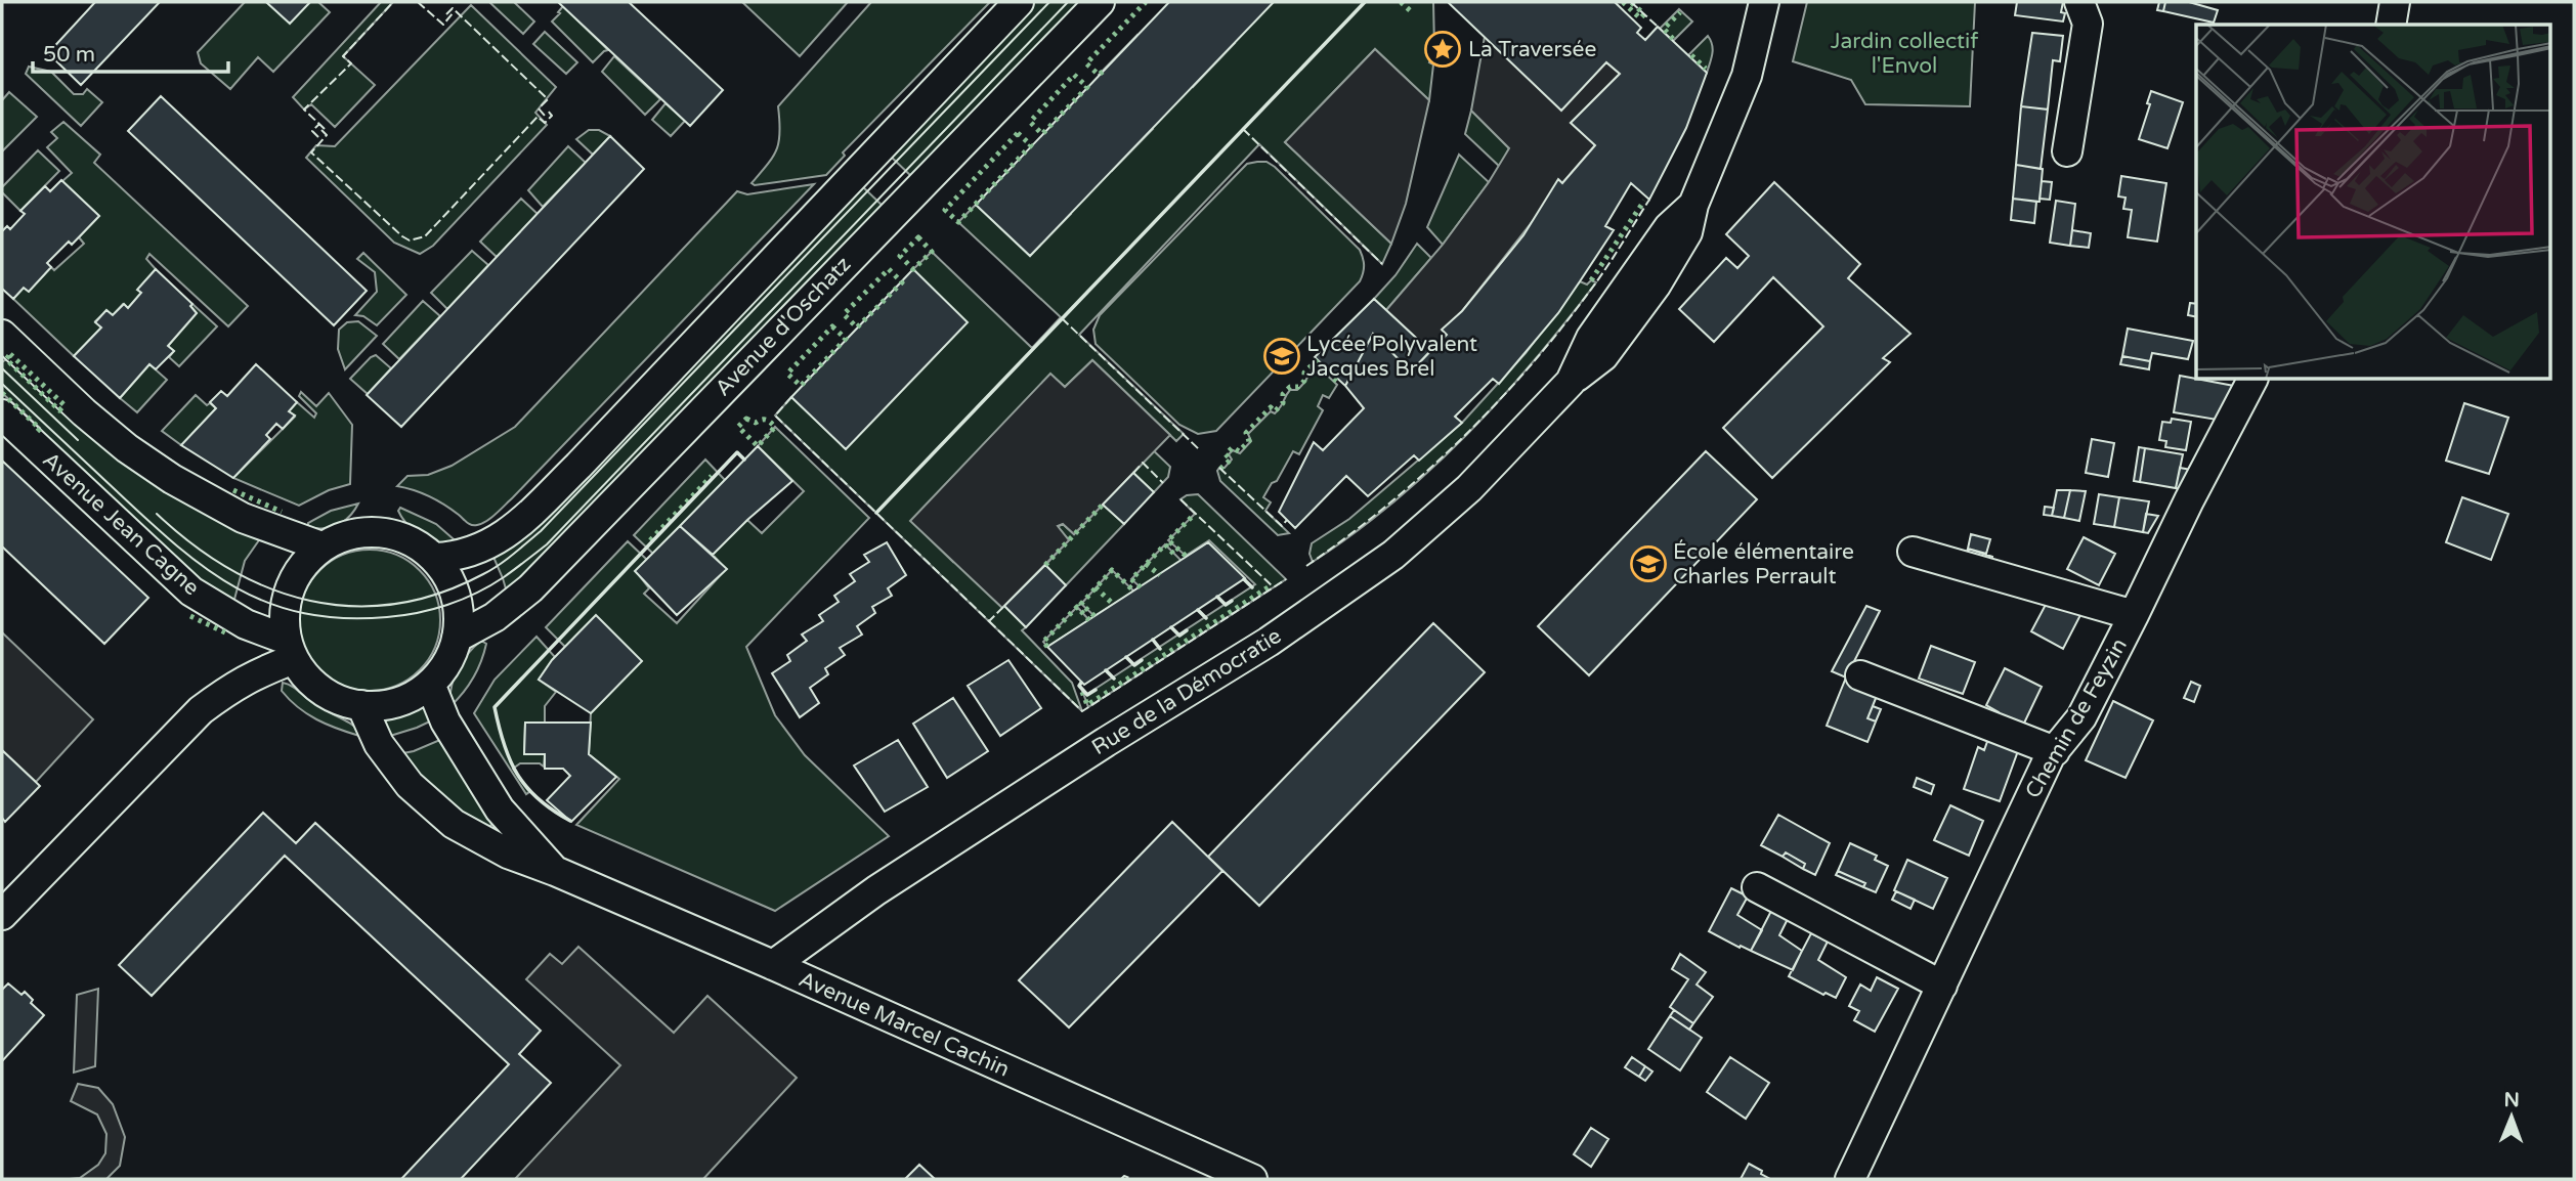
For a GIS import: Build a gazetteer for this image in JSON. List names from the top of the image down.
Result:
{
  "streets": {
    "street": [
      "Avenue d'Oschatz",
      "Avenue Jean Cagne",
      "Rue de la Démocratie",
      "Chemin de Feyzin",
      "Avenue Marcel Cachin"
    ]
  },
  "crossings": [
    ["Avenue d'Oschatz", "Avenue Jean Cagne"],
    ["Avenue d'Oschatz", "Avenue Marcel Cachin"],
    ["Avenue Jean Cagne", "Avenue Marcel Cachin"],
    ["Rue de la Démocratie", "Avenue Marcel Cachin"]
  ],
  "parks": ["Jardin collectif l'Envol"],
  "places": {
    "place": ["La Traversée"],
    "school or university": ["Lycée Polyvalent Jacques Brel", "École élémentaire Charles Perrault"]
  },
  "scale_bar": "50 m",
  "north": "top"
}
